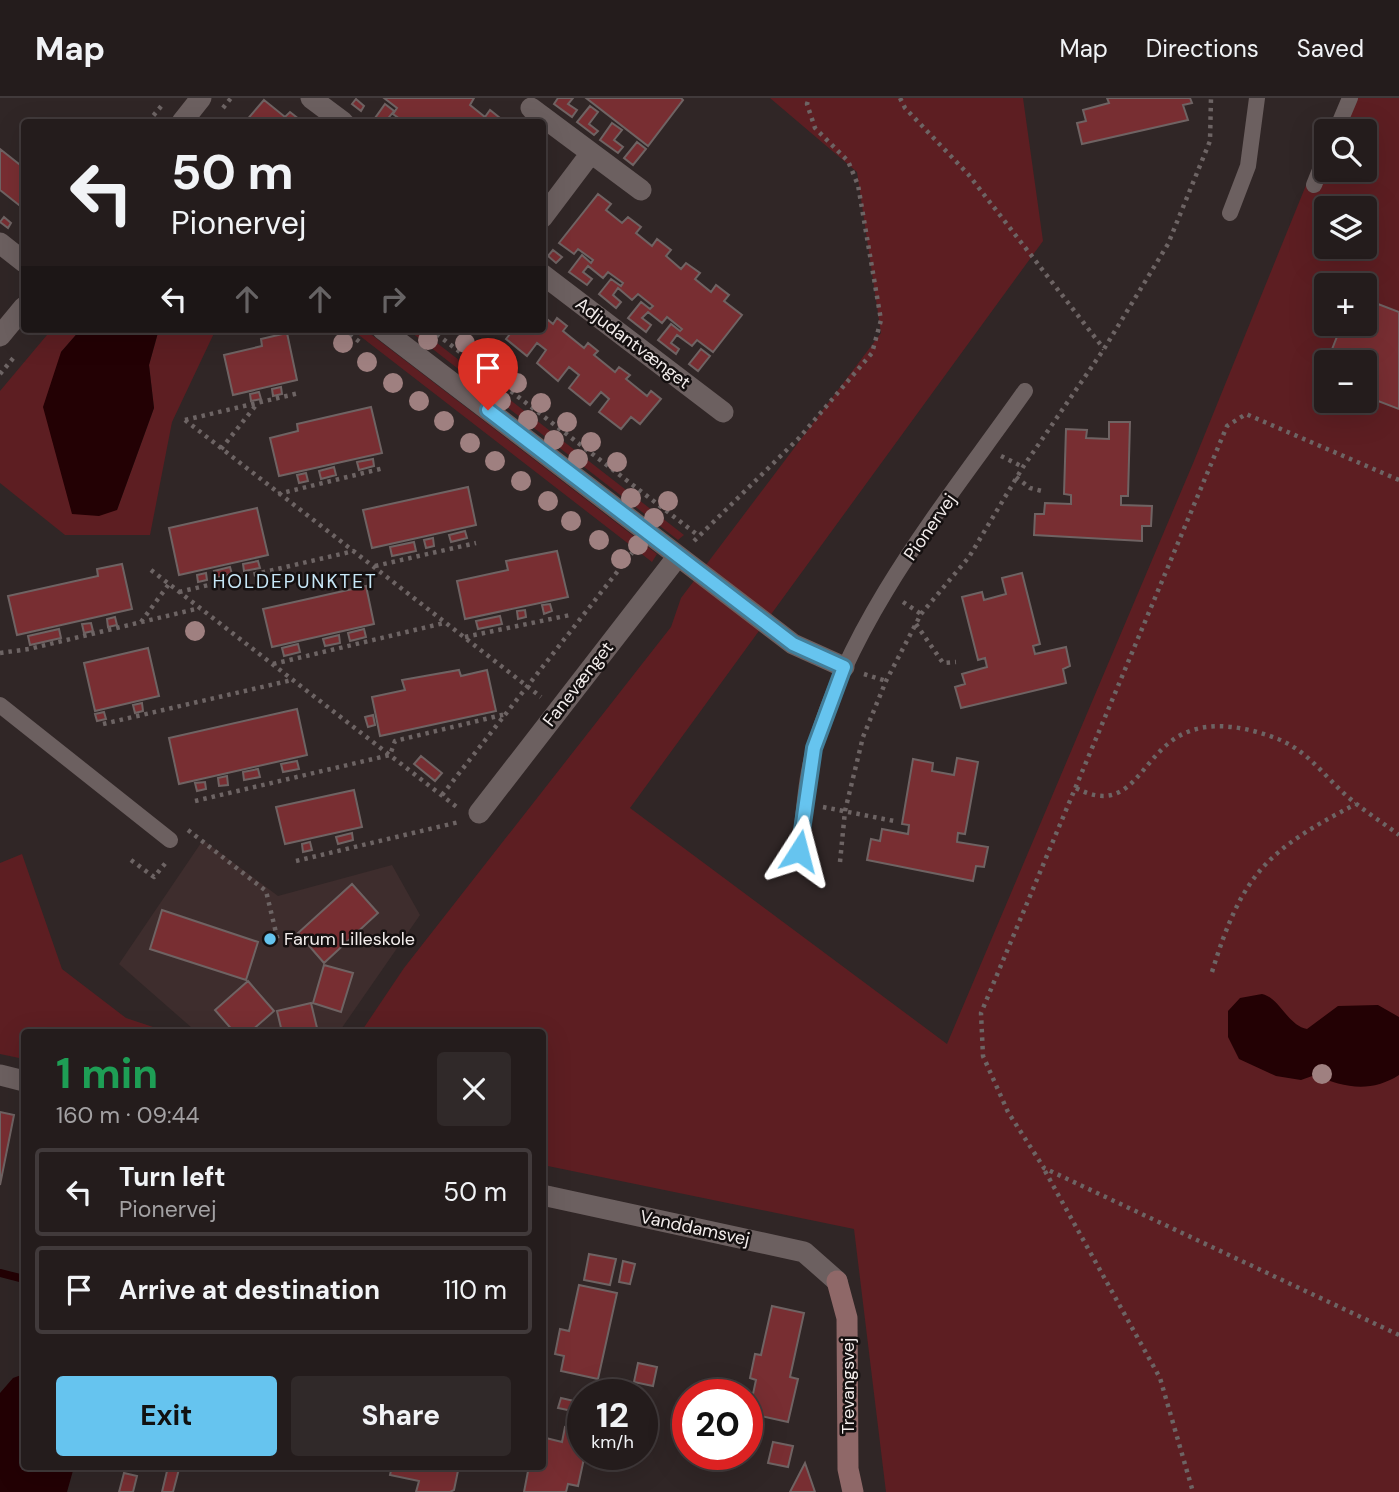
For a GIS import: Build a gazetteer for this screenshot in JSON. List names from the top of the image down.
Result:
{
  "streets": {
    "street": [
      "Adjudantvænget",
      "Fanevænget",
      "Vanddamsvej",
      "Trevangsvej"
    ],
    "lane": ["Pionervej"]
  },
  "crossings": [
    ["Vanddamsvej", "Trevangsvej"]
  ],
  "districts": ["HOLDEPUNKTET"],
  "places": ["Farum Lilleskole"],
  "page": {
    "header": "Map",
    "nav": ["Map", "Directions", "Saved"],
    "map_buttons": ["+", "−"],
    "turn": ["50 m", "Pionervej"],
    "heading": ["1 min", "160 m · 09:44"],
    "list": [
      {
        "name": "Turn left",
        "note": "Pionervej",
        "value": "50 m"
      },
      {
        "name": "Arrive at destination",
        "value": "110 m"
      }
    ],
    "buttons": ["Exit", "Share"],
    "speed": "12 km/h",
    "limit": "20"
  }
}
